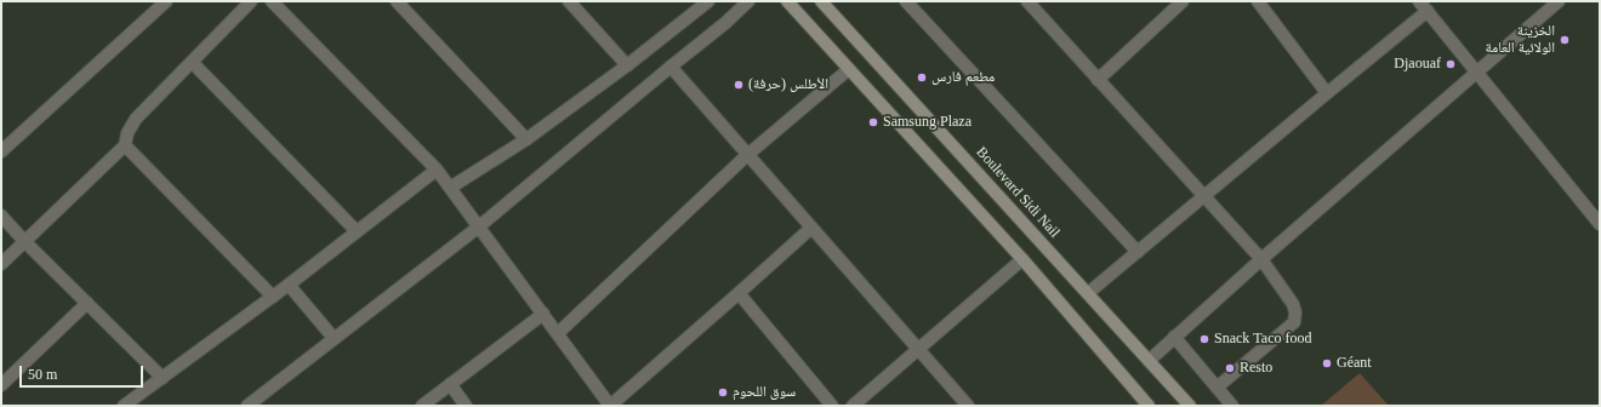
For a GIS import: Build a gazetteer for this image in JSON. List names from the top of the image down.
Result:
{
  "streets": {
    "main road": ["Boulevard Sidi Nail"]
  },
  "places": [
    "الخزينة الولائية العامة",
    "Djaouaf",
    "مطعم فارس",
    "الأطلس (حرفة)",
    "Samsung Plaza",
    "Snack Taco food",
    "Géant",
    "Resto",
    "سوق اللحوم"
  ],
  "scale_bar": "50 m"
}
